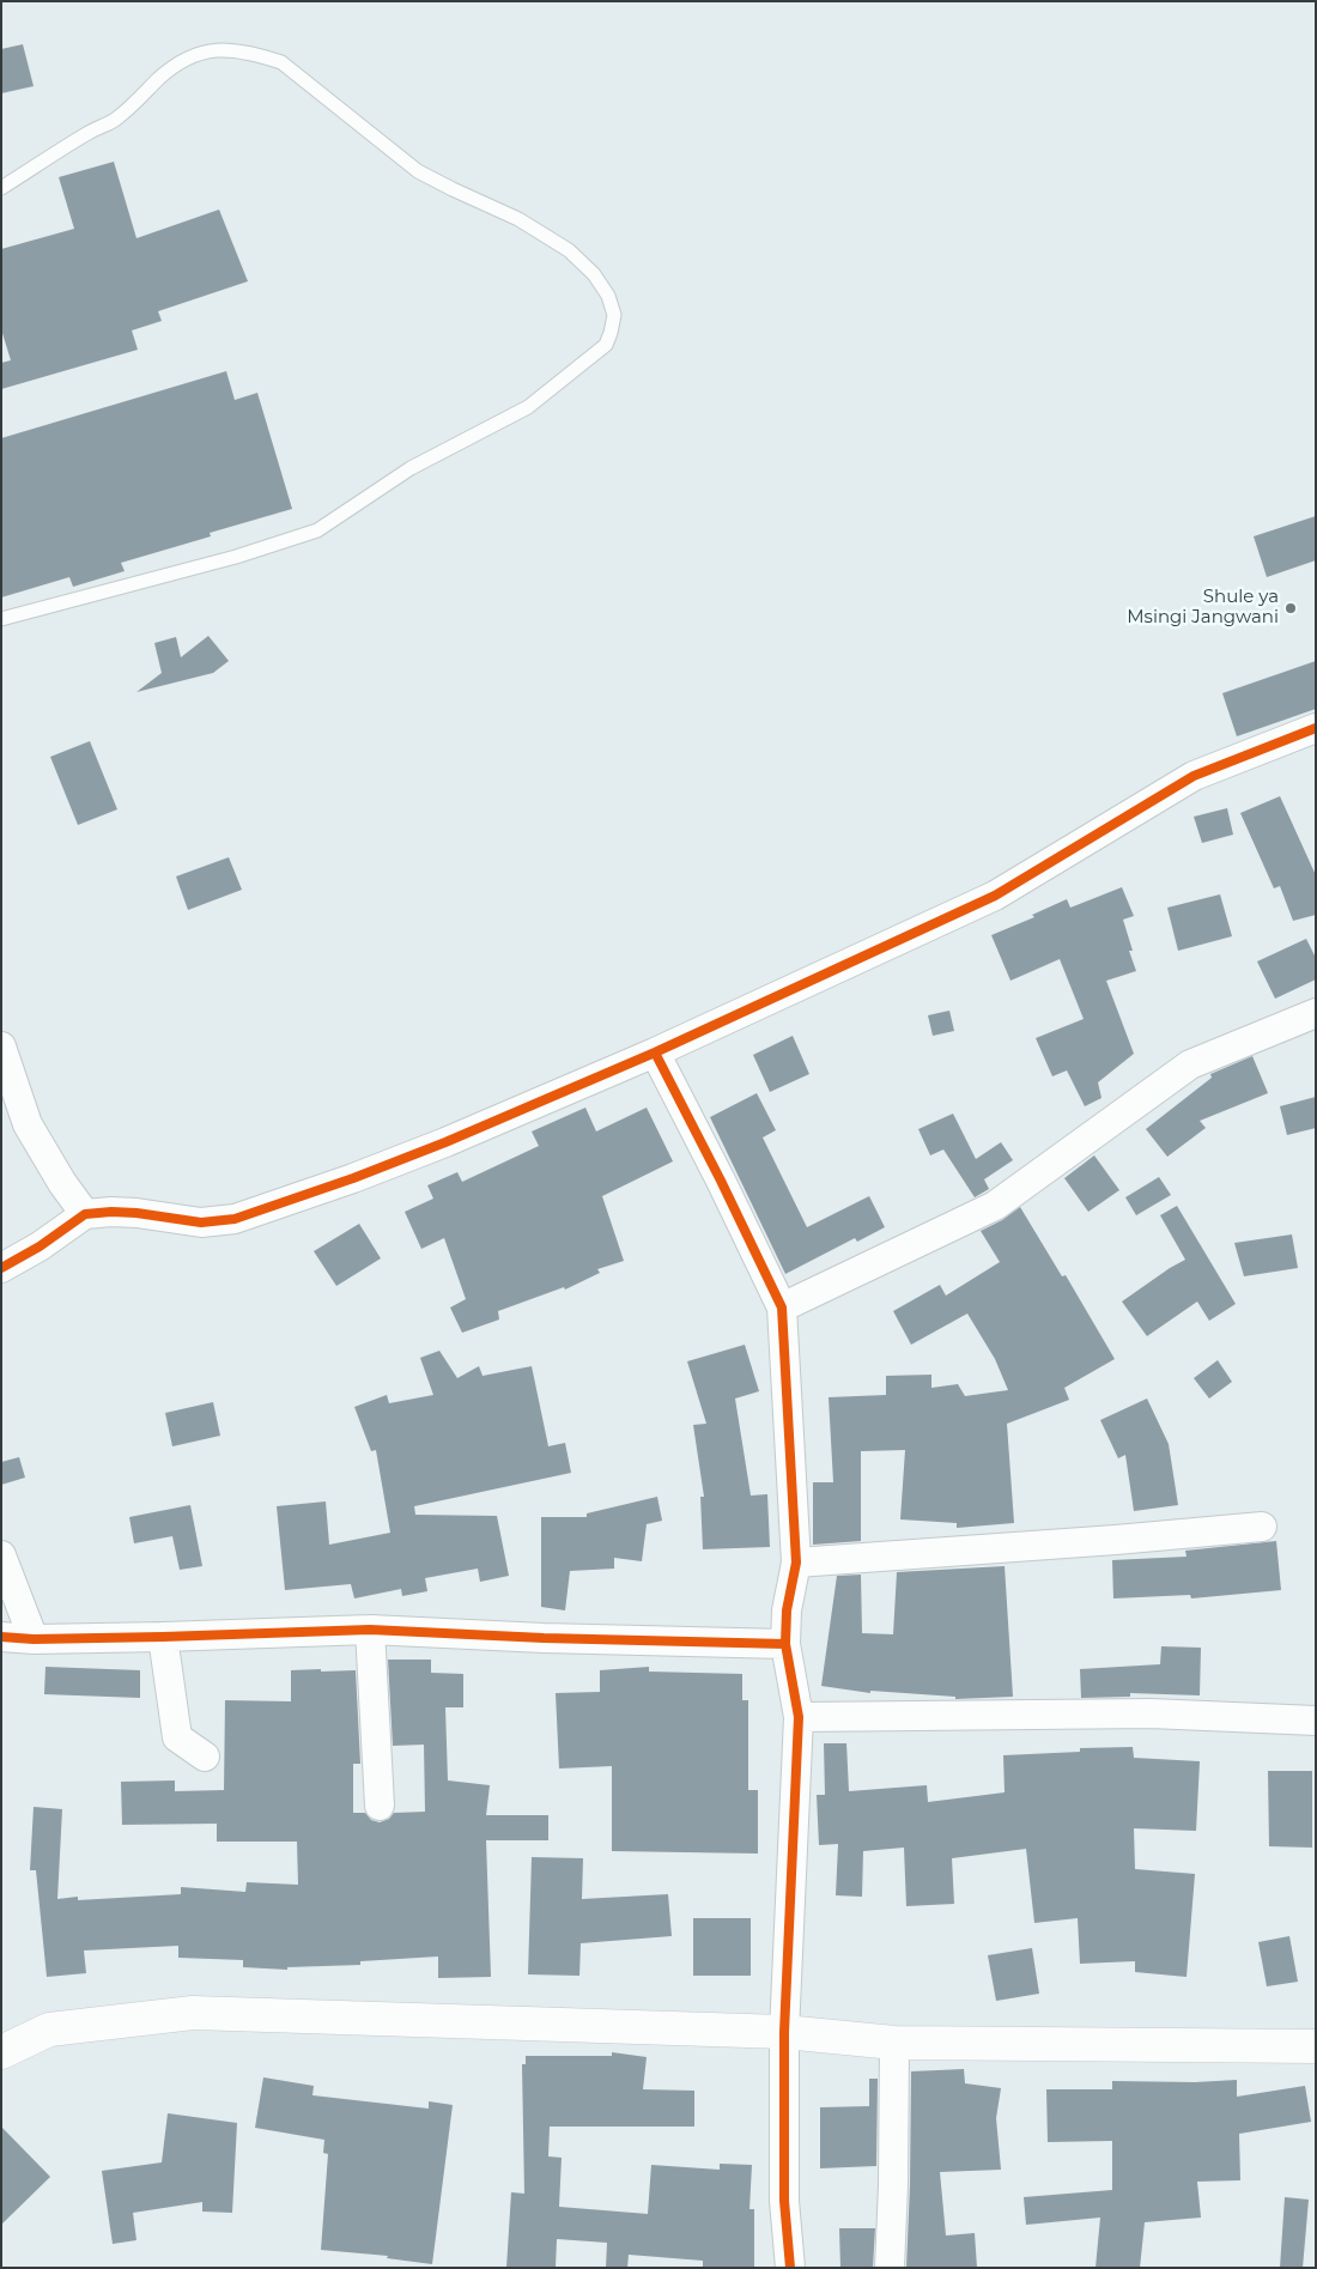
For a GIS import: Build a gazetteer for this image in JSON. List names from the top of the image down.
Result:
{
  "places": ["Shule ya Msingi Jangwani"]
}
